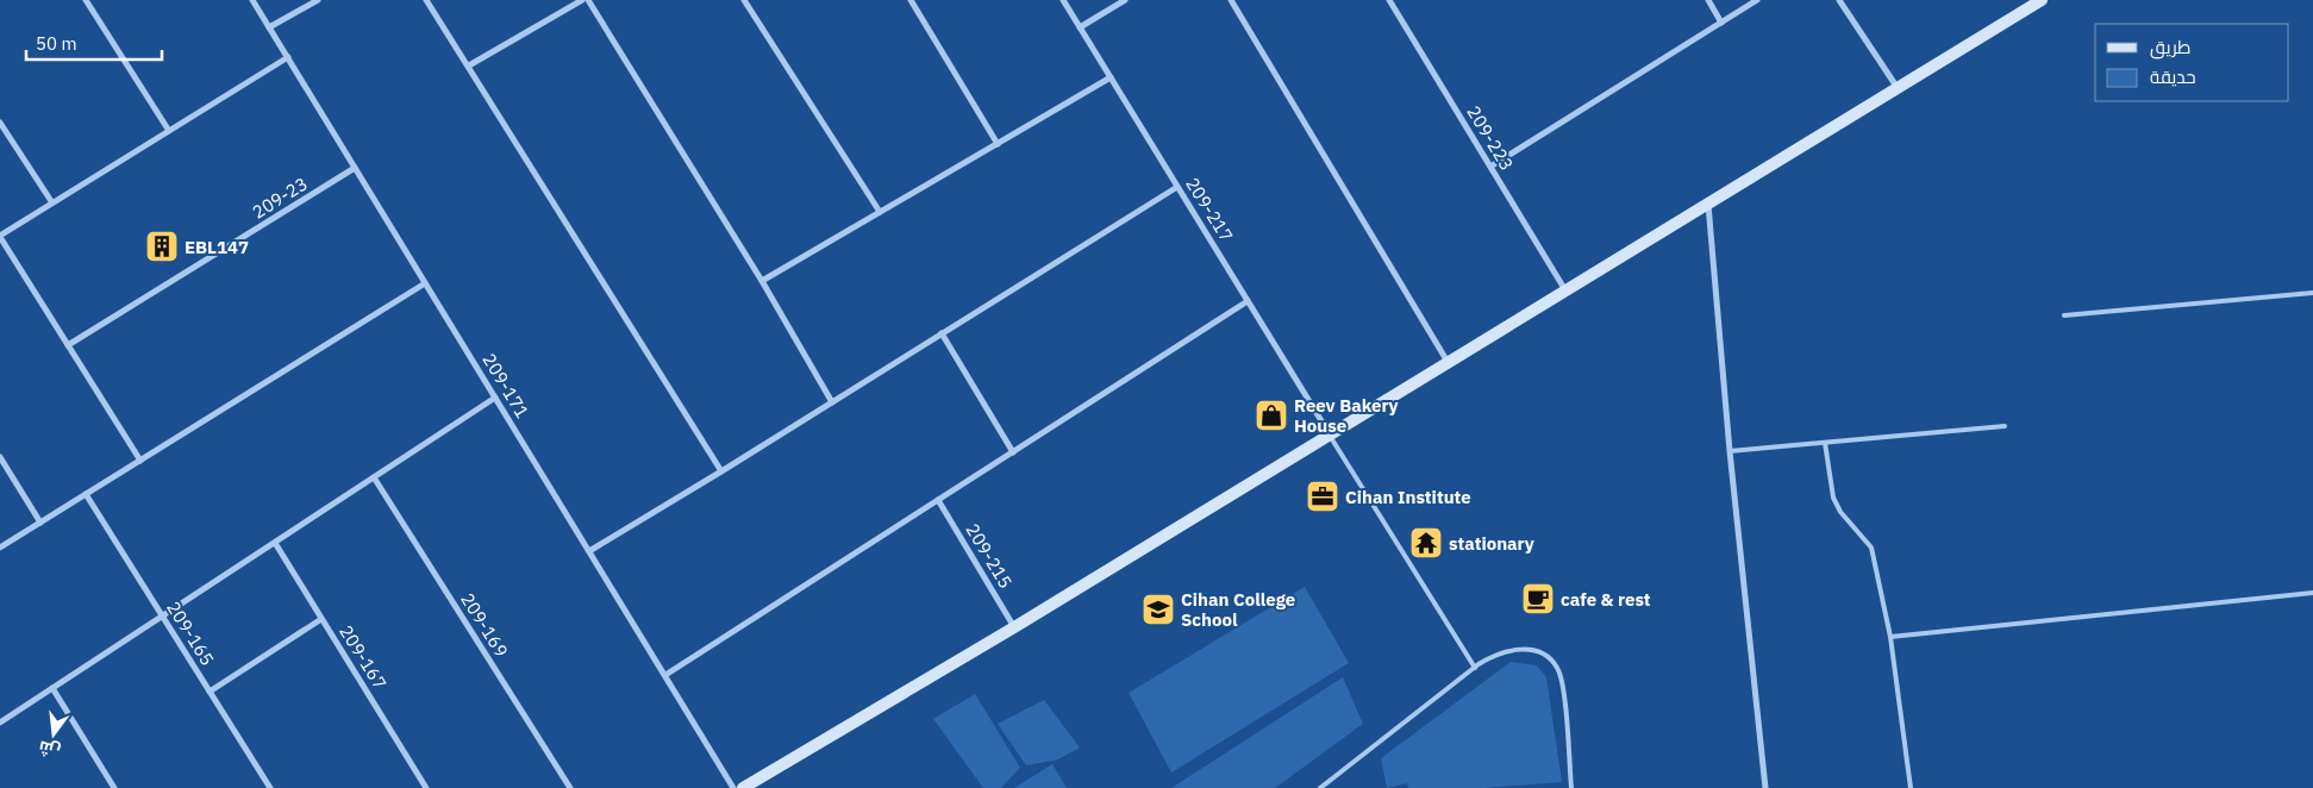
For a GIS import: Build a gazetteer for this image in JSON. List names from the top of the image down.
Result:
{
  "streets": {
    "street": [
      "209-223",
      "209-23",
      "209-217",
      "209-171",
      "209-215",
      "209-169",
      "209-165",
      "209-167"
    ]
  },
  "crossings": [
    ["209-23", "209-171"]
  ],
  "places": {
    "building": ["EBL147"],
    "shop": ["Reev Bakery House"],
    "office": ["Cihan Institute"],
    "temple": ["stationary"],
    "cafe": ["cafe & rest"],
    "school or university": ["Cihan College School"]
  },
  "legend": ["طريق", "حديقة"],
  "scale_bar": "50 m",
  "north": "bottom"
}
